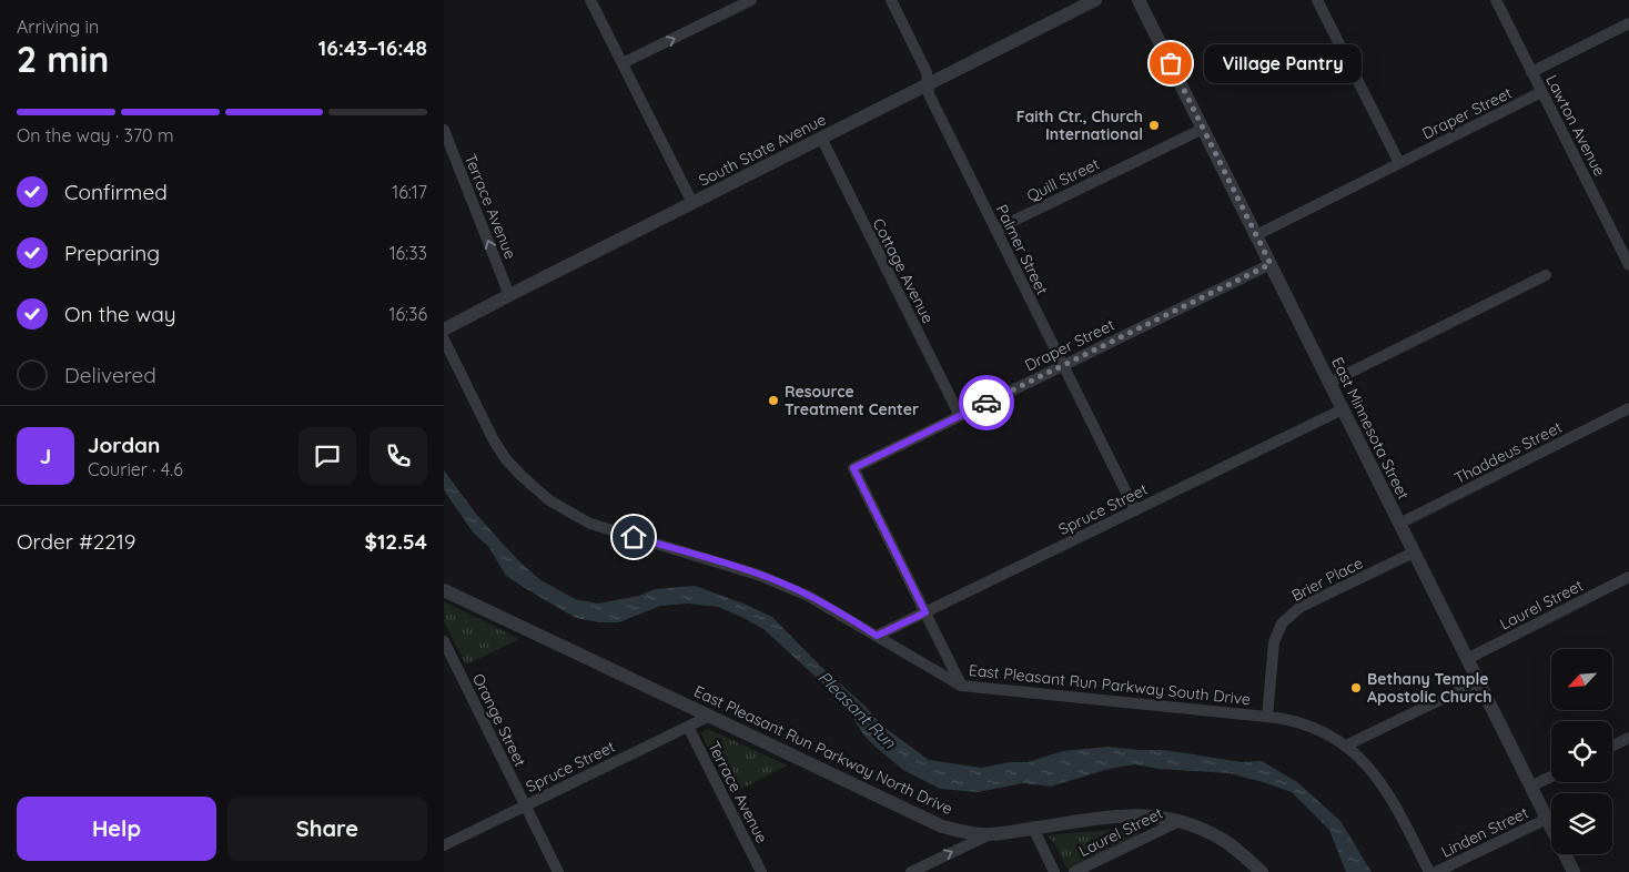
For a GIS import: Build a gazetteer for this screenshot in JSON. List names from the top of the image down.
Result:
{
  "streets": {
    "street": [
      "Draper Street",
      "Lawton Avenue",
      "South State Avenue",
      "Quill Street",
      "Terrace Avenue",
      "Palmer Street",
      "Cottage Avenue",
      "East Minnesota Street",
      "Thaddeus Street",
      "Spruce Street",
      "Brier Place",
      "Laurel Street",
      "East Pleasant Run Parkway South Drive",
      "Orange Street",
      "East Pleasant Run Parkway North Drive",
      "Linden Street"
    ]
  },
  "crossings": [
    ["Draper Street", "Lawton Avenue"],
    ["Draper Street", "Palmer Street"],
    ["Draper Street", "Cottage Avenue"],
    ["Draper Street", "East Minnesota Street"],
    ["Draper Street", "Spruce Street"],
    ["South State Avenue", "Terrace Avenue"],
    ["South State Avenue", "Palmer Street"],
    ["South State Avenue", "Cottage Avenue"],
    ["Quill Street", "Palmer Street"],
    ["Quill Street", "East Minnesota Street"],
    ["Terrace Avenue", "Spruce Street"],
    ["Palmer Street", "Spruce Street"],
    ["East Minnesota Street", "Thaddeus Street"],
    ["East Minnesota Street", "Spruce Street"],
    ["East Minnesota Street", "Brier Place"],
    ["East Minnesota Street", "Laurel Street"],
    ["East Minnesota Street", "Linden Street"],
    ["Spruce Street", "East Pleasant Run Parkway South Drive"],
    ["Spruce Street", "Orange Street"],
    ["Spruce Street", "East Pleasant Run Parkway North Drive"],
    ["Brier Place", "East Pleasant Run Parkway South Drive"],
    ["Laurel Street", "East Pleasant Run Parkway North Drive"]
  ],
  "one_way": ["Terrace Avenue"],
  "water": ["Pleasant Run"],
  "places": [
    "Village Pantry",
    "Faith Ctr., Church International",
    "Resource Treatment Center",
    "Bethany Temple Apostolic Church"
  ],
  "north": "bottom left",
  "page": {
    "heading": ["2 min", "Arriving in", "16:43–16:48"],
    "panel": [
      "Jordan",
      "Courier · 4.6",
      "Order #2219",
      "$12.54"
    ],
    "bubble": "Village Pantry",
    "bar": "On the way · 370 m",
    "list": [
      ["Confirmed", "16:17"],
      ["Preparing", "16:33"],
      ["On the way", "16:36"],
      "Delivered"
    ],
    "round": "J",
    "buttons": ["Help", "Share"]
  }
}
